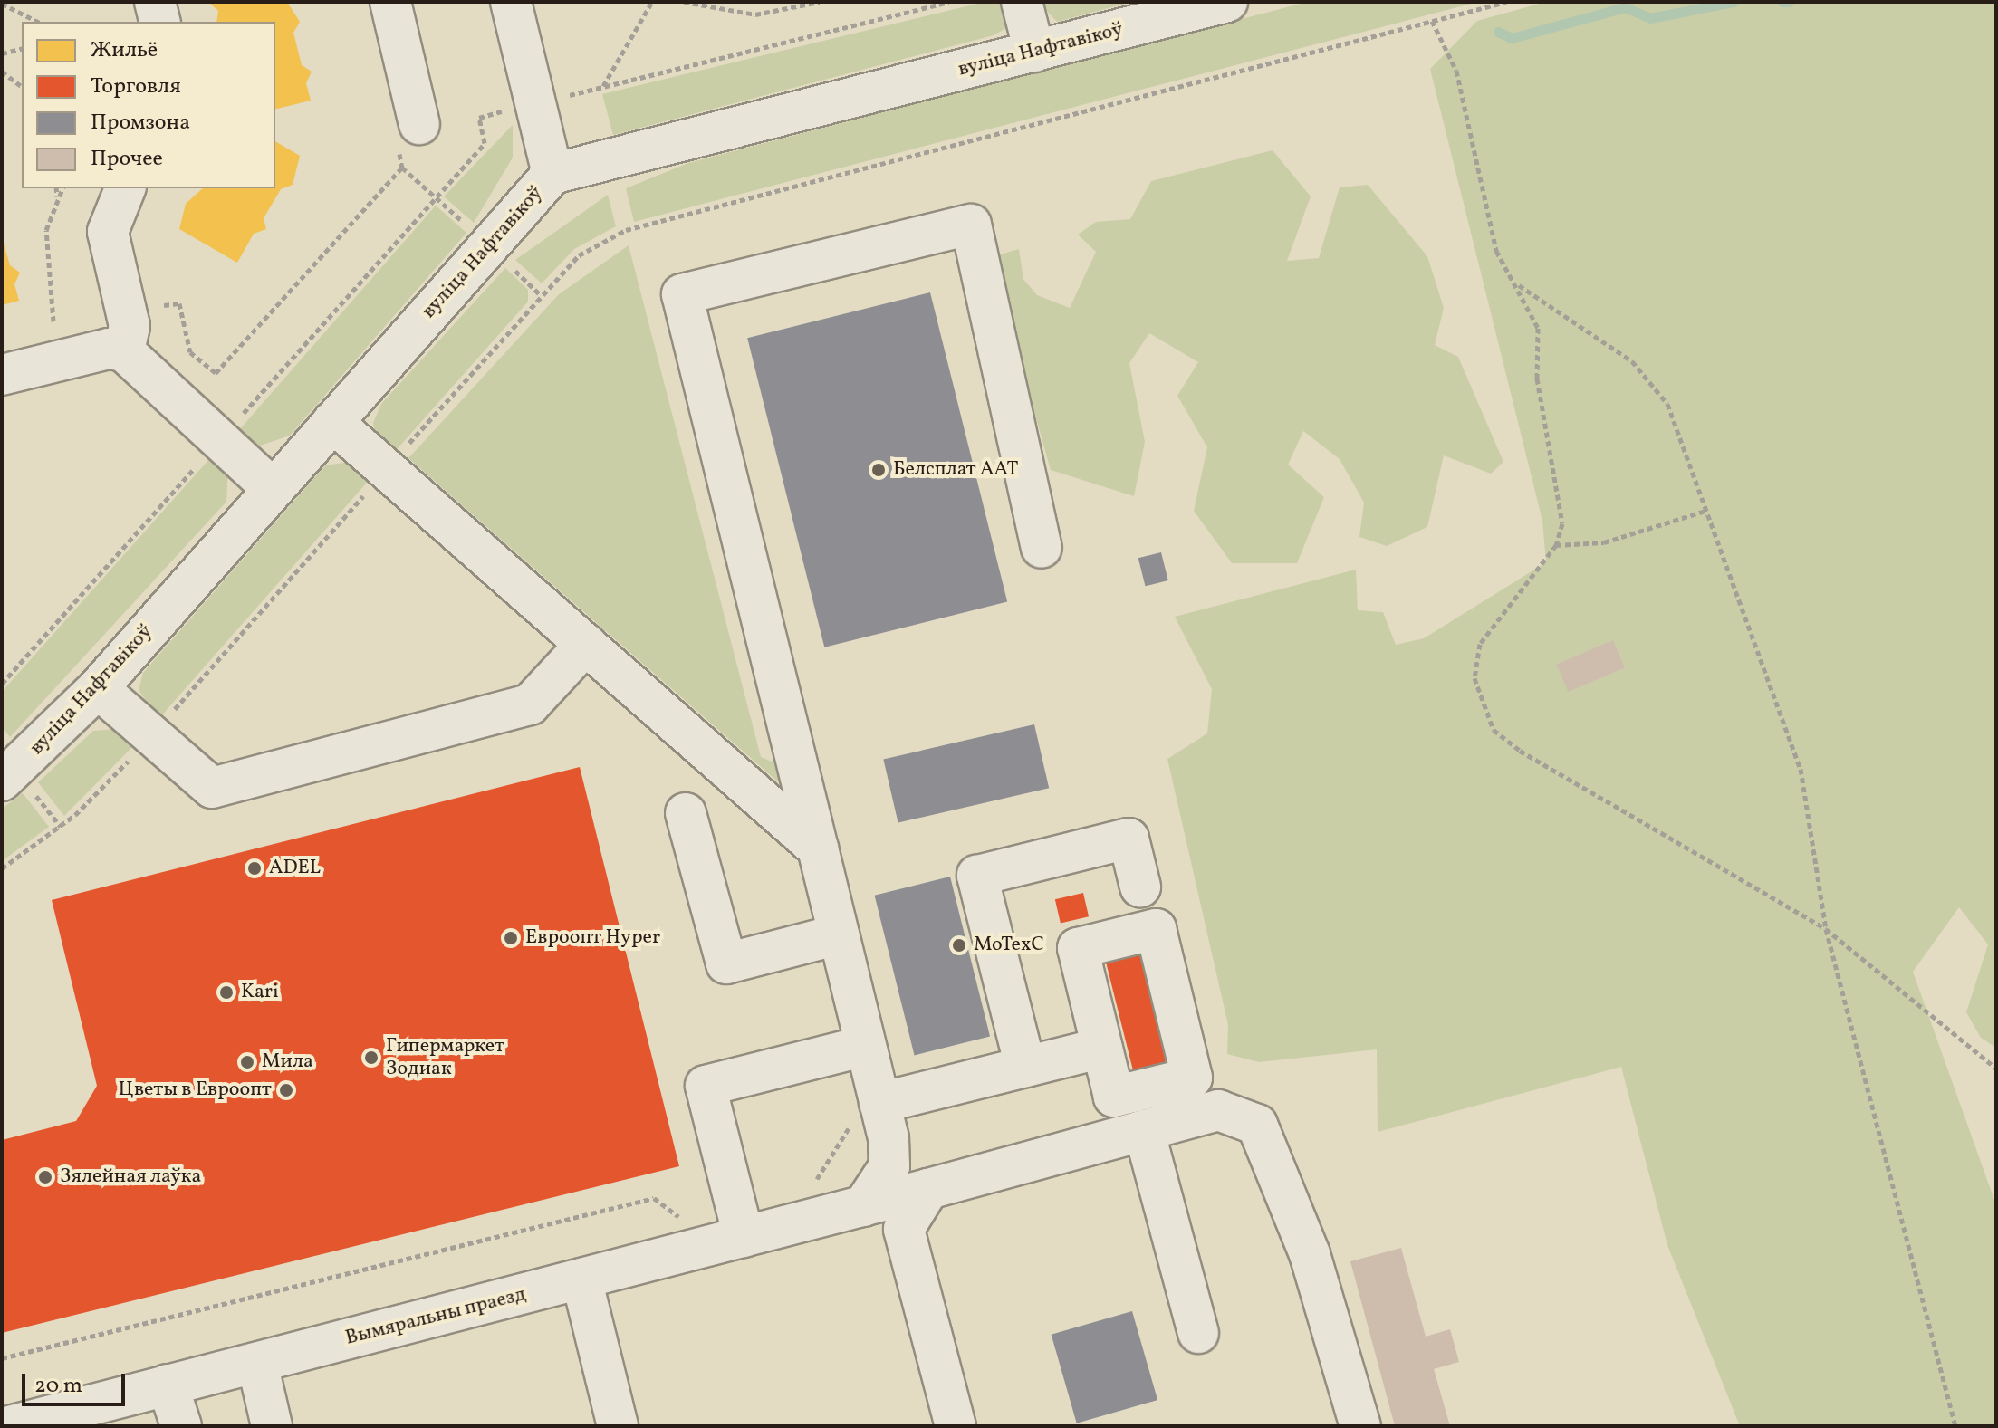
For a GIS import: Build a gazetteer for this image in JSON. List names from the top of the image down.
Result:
{
  "streets": {
    "street": ["вуліца Нафтавікоў", "Вымяральны праезд"]
  },
  "places": [
    "Белсплат ААТ",
    "ADEL",
    "Евроопт Hyper",
    "MoTexC",
    "Kari",
    "Гипермаркет Зодиак",
    "Мила",
    "Цветы в Евроопт",
    "Зялейная лаўка"
  ],
  "legend": [
    "Жильё",
    "Торговля",
    "Промзона",
    "Прочее"
  ],
  "scale_bar": "20 m"
}
